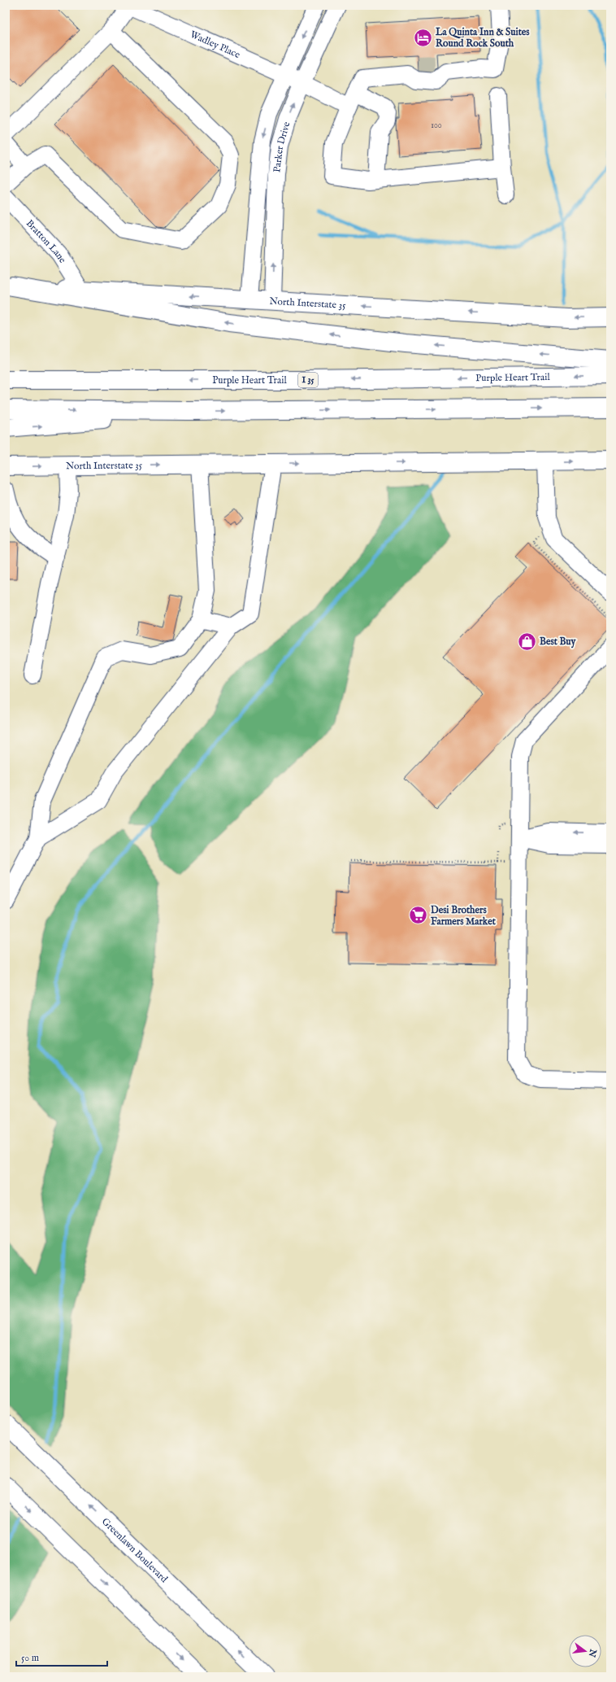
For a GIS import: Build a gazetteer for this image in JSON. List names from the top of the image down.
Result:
{
  "streets": {
    "main road": [
      "North Interstate 35",
      "Purple Heart Trail",
      "I 35",
      "Greenlawn Boulevard"
    ],
    "street": ["Wadley Place", "Parker Drive", "Bratton Lane"]
  },
  "crossings": [
    ["Wadley Place", "Parker Drive"],
    ["Parker Drive", "North Interstate 35"],
    ["Bratton Lane", "North Interstate 35"]
  ],
  "places": {
    "hotel": ["La Quinta Inn & Suites Round Rock South"],
    "shop": ["Best Buy"],
    "supermarket": ["Desi Brothers Farmers Market"]
  },
  "house_numbers": ["100"],
  "scale_bar": "50 m",
  "north": "right"
}
